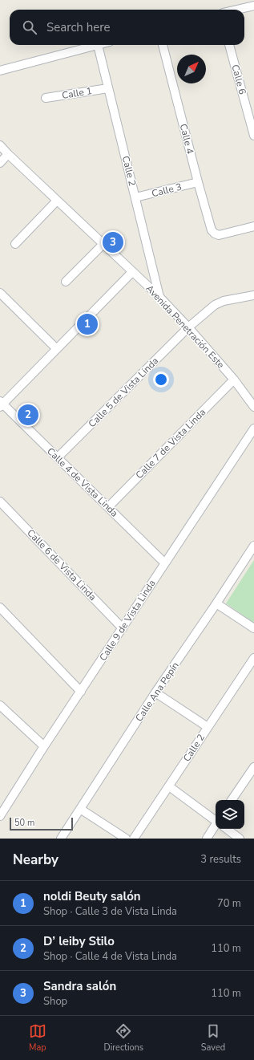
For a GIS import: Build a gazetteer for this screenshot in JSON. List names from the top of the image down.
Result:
{
  "streets": {
    "street": [
      "Calle 6",
      "Calle 1",
      "Calle 4",
      "Calle 2",
      "Calle 3",
      "Avenida Penetración Este",
      "Calle 5 de Vista Linda",
      "Calle 7 de Vista Linda",
      "Calle 4 de Vista Linda",
      "Calle 6 de Vista Linda",
      "Calle 9 de Vista Linda",
      "Calle Ana Pepín"
    ]
  },
  "crossings": [
    ["Calle 1", "Calle 2"],
    ["Calle 4", "Calle 3"],
    ["Calle 2", "Calle 3"],
    ["Calle 2", "Avenida Penetración Este"],
    ["Avenida Penetración Este", "Calle 5 de Vista Linda"],
    ["Avenida Penetración Este", "Calle 7 de Vista Linda"],
    ["Calle 5 de Vista Linda", "Calle 4 de Vista Linda"],
    ["Calle 7 de Vista Linda", "Calle 4 de Vista Linda"],
    ["Calle 4 de Vista Linda", "Calle 9 de Vista Linda"],
    ["Calle 6 de Vista Linda", "Calle 9 de Vista Linda"]
  ],
  "scale_bar": "50 m",
  "north": "top right",
  "page": {
    "search": "Search here",
    "pins": ["3", "1", "2"],
    "scale": "50 m",
    "heading": ["Nearby", "3 results"],
    "list": [
      {
        "mark": "1",
        "name": "noldi Beuty salón",
        "note": "Shop · Calle 3 de Vista Linda",
        "value": "70 m"
      },
      {
        "mark": "2",
        "name": "D’ leiby Stilo",
        "note": "Shop · Calle 4 de Vista Linda",
        "value": "110 m"
      },
      {
        "mark": "3",
        "name": "Sandra salón",
        "note": "Shop",
        "value": "110 m"
      }
    ],
    "nav": ["Map", "Directions", "Saved"]
  }
}
